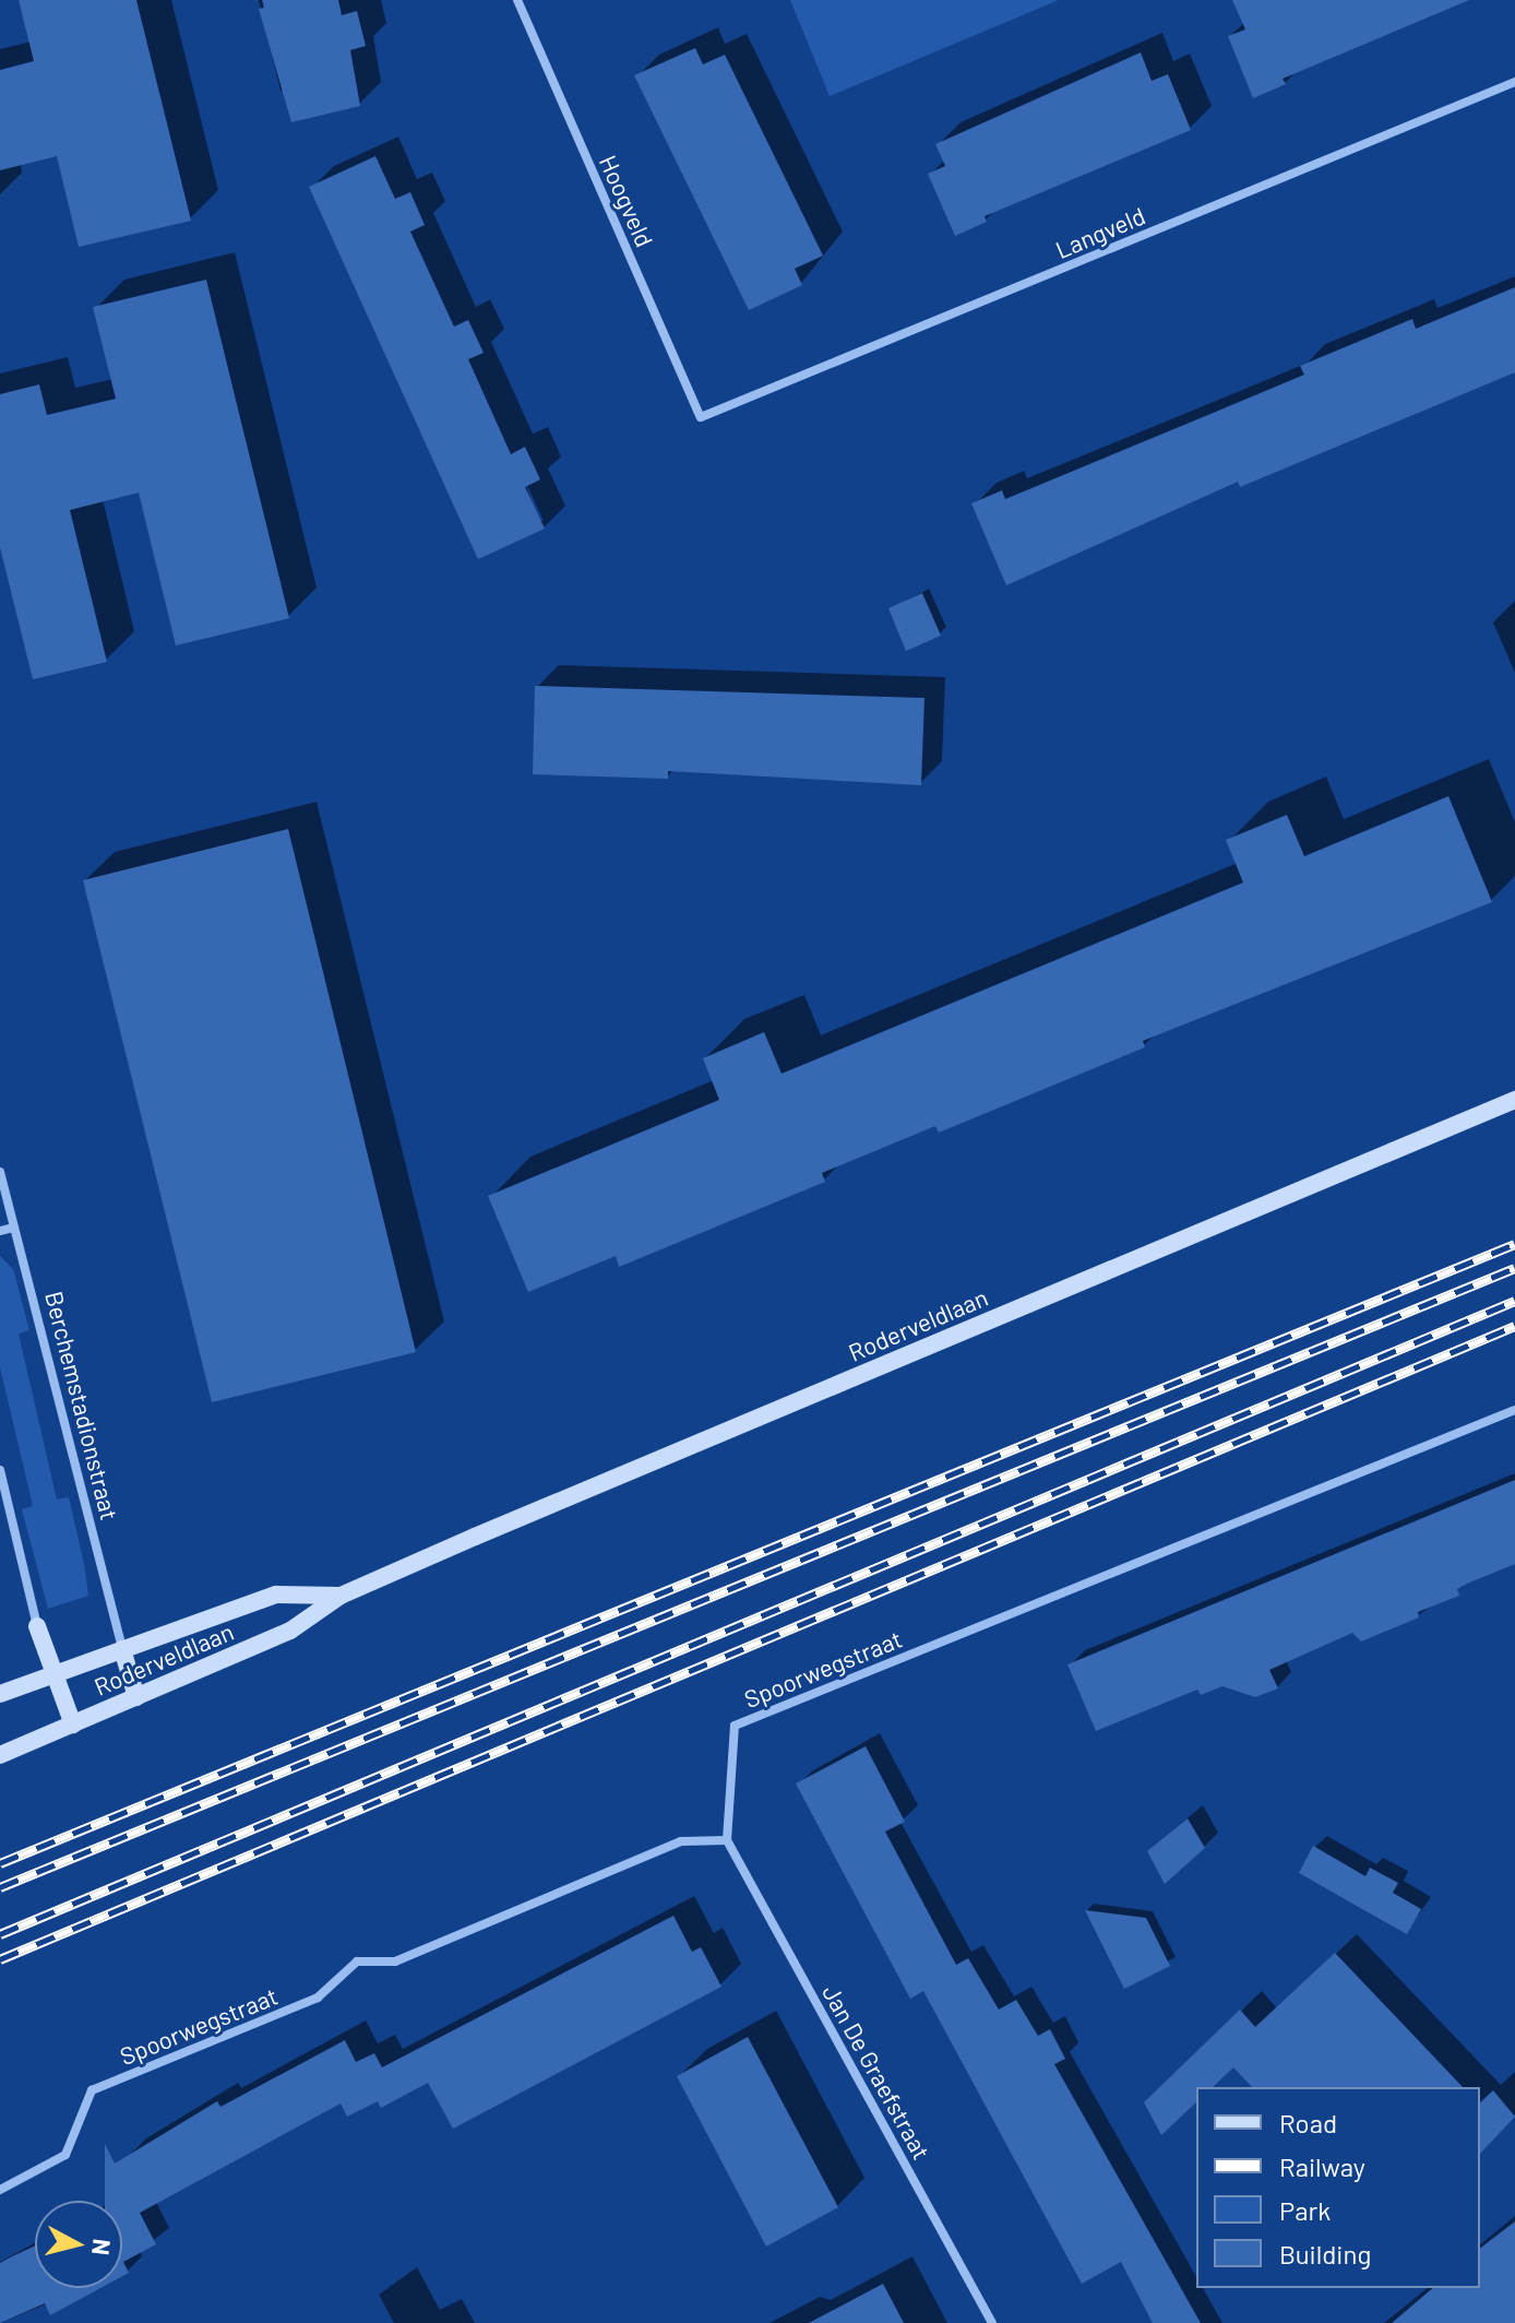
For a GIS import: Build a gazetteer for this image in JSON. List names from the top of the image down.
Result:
{
  "streets": {
    "street": [
      "Hoogveld",
      "Langveld",
      "Roderveldlaan",
      "Berchemstadionstraat",
      "Spoorwegstraat",
      "Jan De Graefstraat"
    ]
  },
  "crossings": [
    ["Hoogveld", "Langveld"],
    ["Roderveldlaan", "Berchemstadionstraat"],
    ["Spoorwegstraat", "Jan De Graefstraat"]
  ],
  "legend": [
    "Road",
    "Railway",
    "Park",
    "Building"
  ],
  "north": "right"
}
